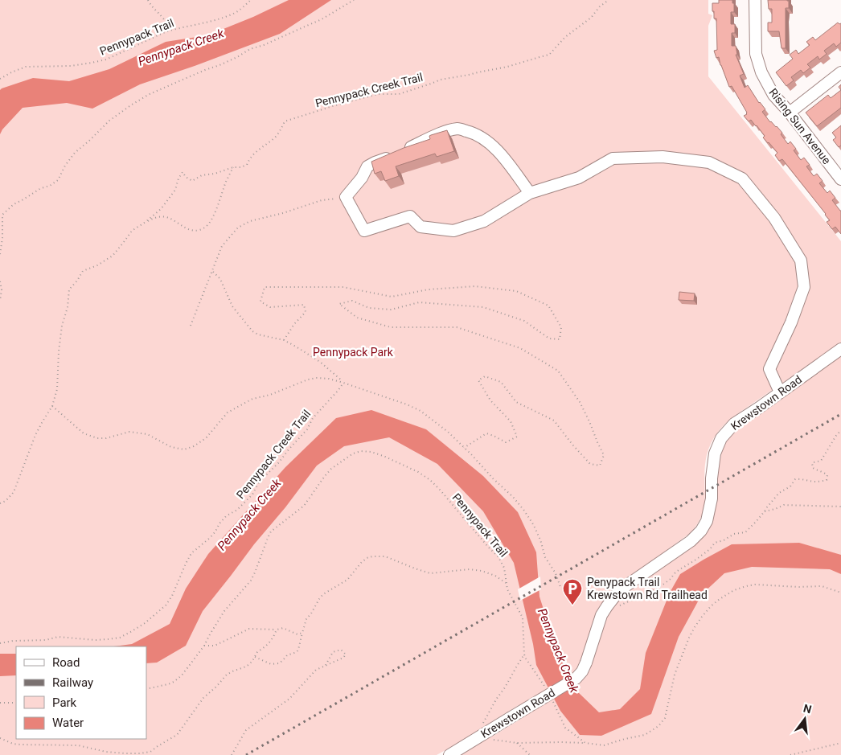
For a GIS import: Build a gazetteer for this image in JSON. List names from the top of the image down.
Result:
{
  "streets": {
    "street": ["Rising Sun Avenue", "Krewstown Road"],
    "path": ["Pennypack Trail", "Pennypack Creek Trail"]
  },
  "water": ["Pennypack Creek"],
  "parks": ["Pennypack Park"],
  "places": {
    "parking": ["Penypack Trail Krewstown Rd Trailhead"]
  },
  "legend": [
    "Road",
    "Railway",
    "Park",
    "Water"
  ],
  "north": "top"
}
